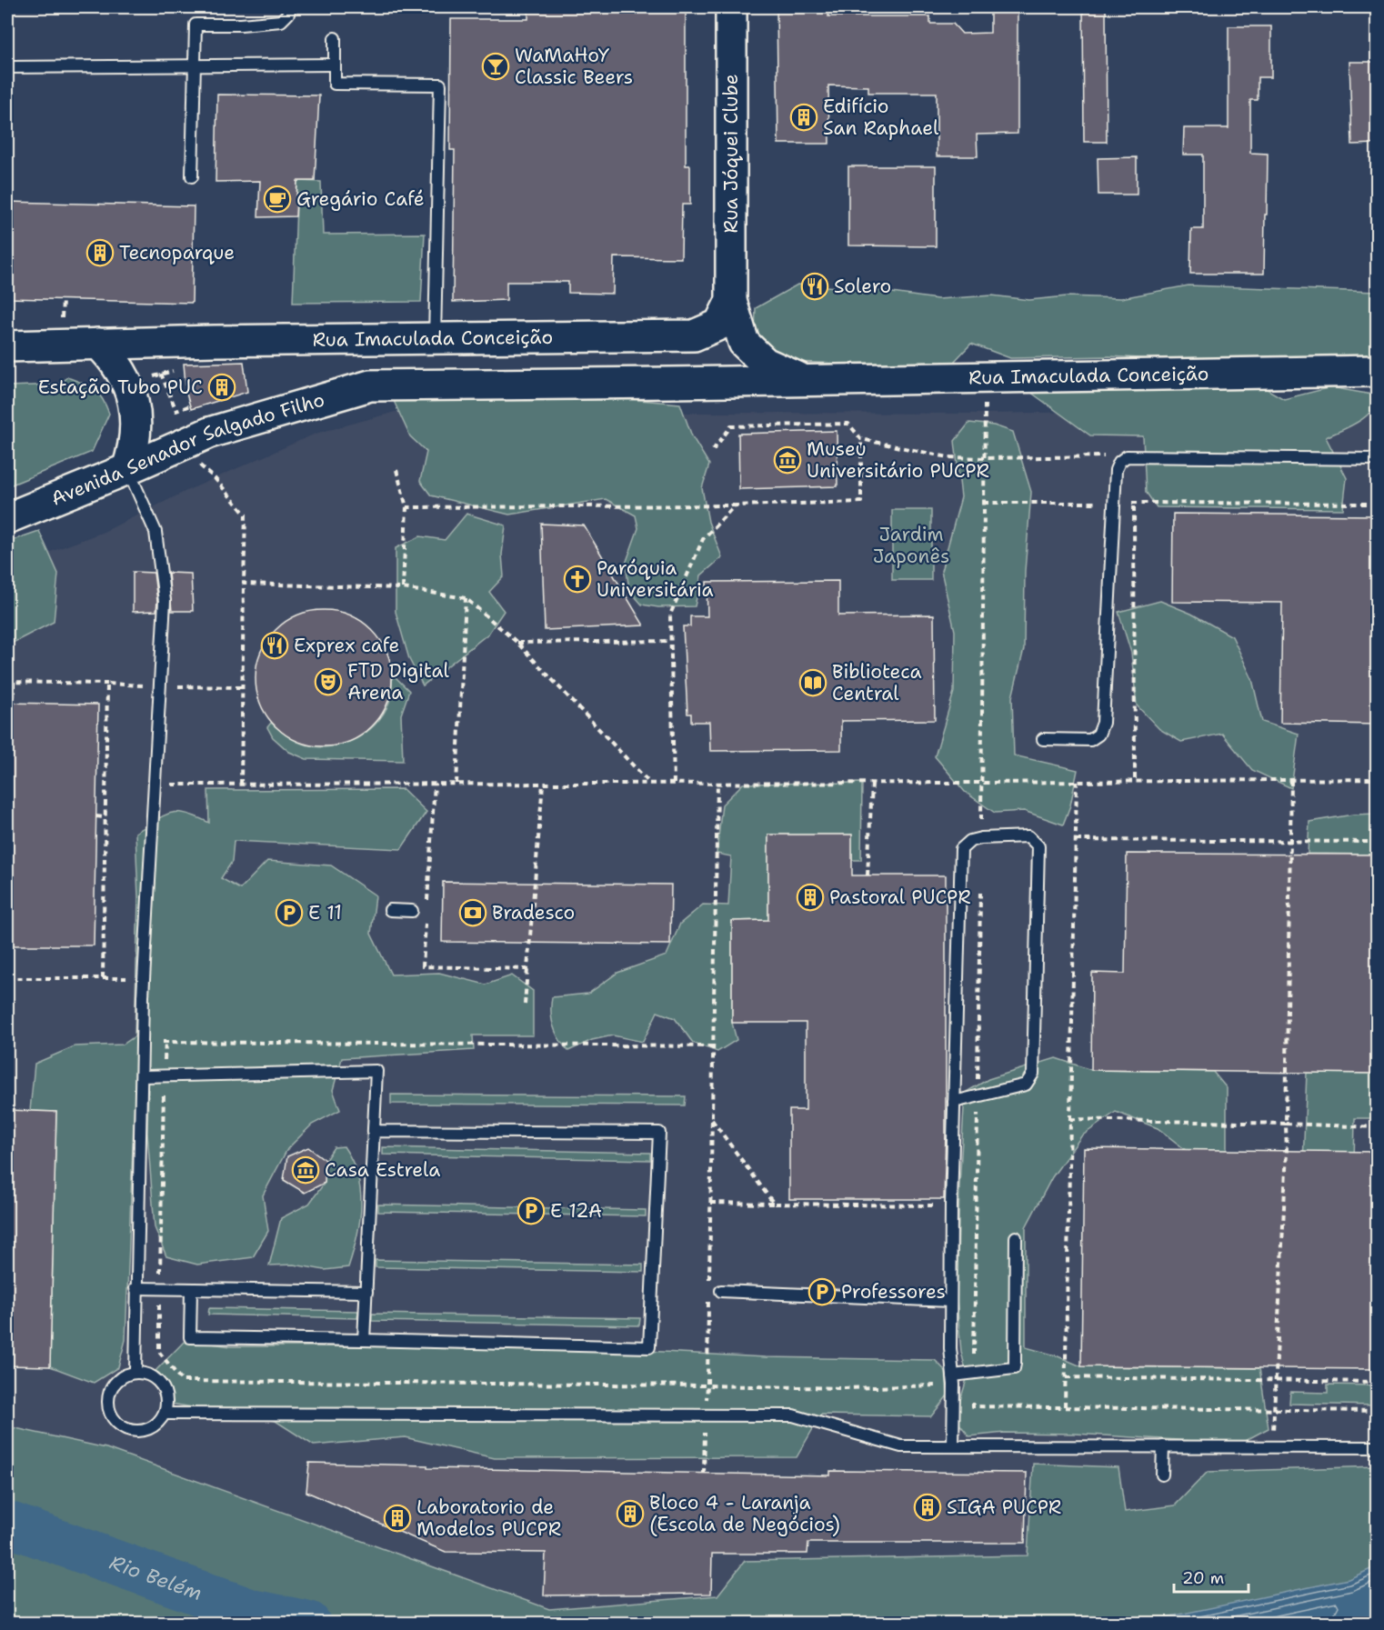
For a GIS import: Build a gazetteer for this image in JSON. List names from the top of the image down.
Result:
{
  "streets": {
    "main road": ["Rua Jóquei Clube", "Rua Imaculada Conceição", "Avenida Senador Salgado Filho"]
  },
  "crossings": [
    ["Rua Jóquei Clube", "Rua Imaculada Conceição"],
    ["Rua Imaculada Conceição", "Avenida Senador Salgado Filho"]
  ],
  "water": ["Rio Belém"],
  "parks": ["Jardim Japonês"],
  "places": {
    "bar": ["WaMaHoY Classic Beers"],
    "building": [
      "Edifício San Raphael",
      "Tecnoparque",
      "Estação Tubo PUC",
      "Pastoral PUCPR",
      "SIGA PUCPR",
      "Bloco 4 - Laranja (Escola de Negócios)",
      "Laboratorio de Modelos PUCPR"
    ],
    "cafe": ["Gregário Café"],
    "restaurant": ["Solero", "Exprex cafe"],
    "museum": ["Museu Universitário PUCPR", "Casa Estrela"],
    "church": ["Paróquia Universitária"],
    "theatre": ["FTD Digital Arena"],
    "library": ["Biblioteca Central"],
    "parking": ["E 11", "E 12A", "Professores"],
    "bank": ["Bradesco"]
  },
  "scale_bar": "20 m"
}
